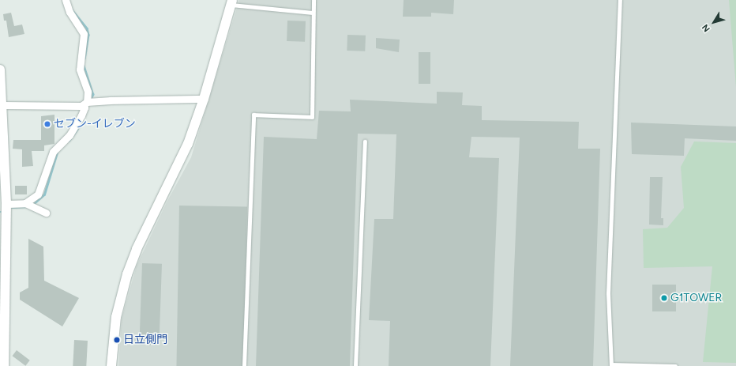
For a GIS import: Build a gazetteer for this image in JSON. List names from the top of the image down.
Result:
{
  "places": ["セブン-イレブン", "G1TOWER", "日立側門"],
  "north": "bottom left"
}
